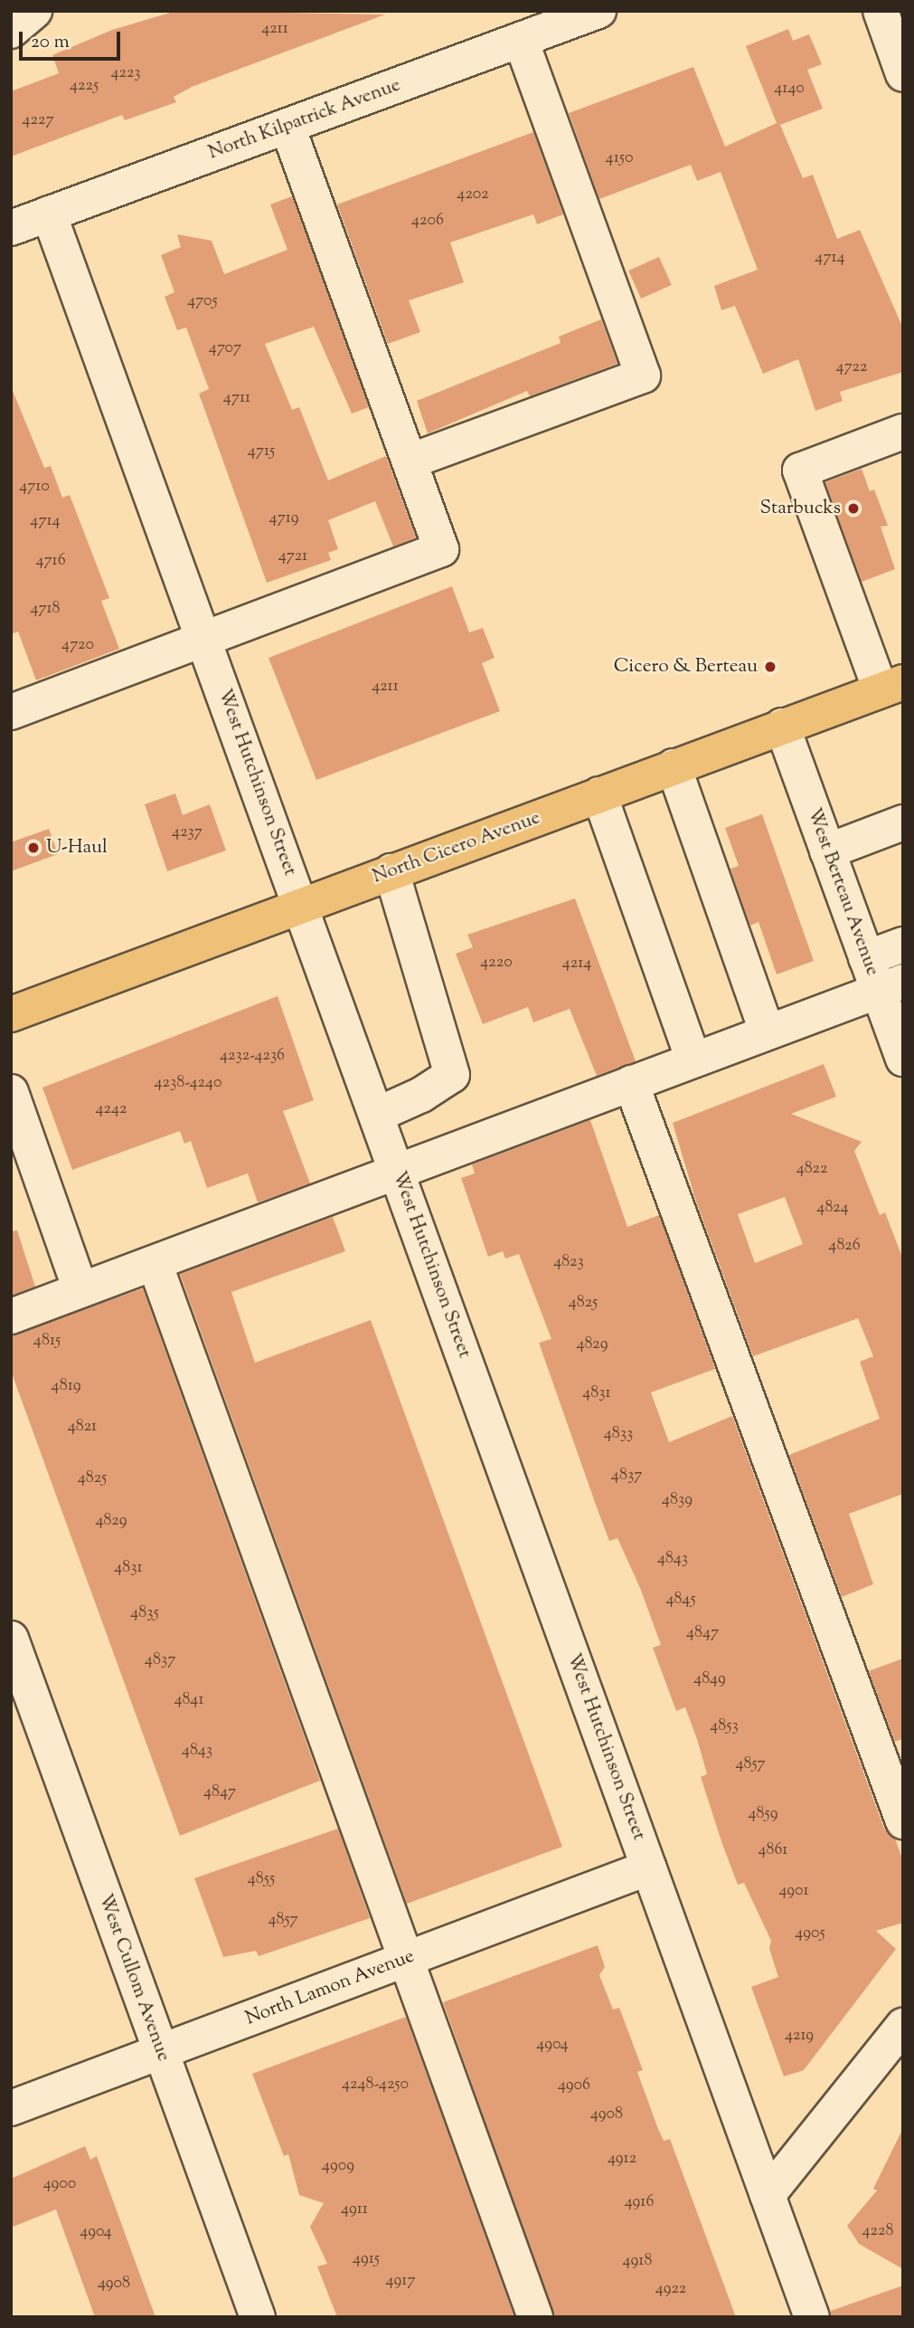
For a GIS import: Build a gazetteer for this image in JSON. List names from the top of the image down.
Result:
{
  "streets": {
    "main road": ["North Cicero Avenue"],
    "street": [
      "North Kilpatrick Avenue",
      "West Hutchinson Street",
      "West Berteau Avenue",
      "West Cullom Avenue",
      "North Lamon Avenue"
    ]
  },
  "crossings": [
    ["North Kilpatrick Avenue", "West Hutchinson Street"],
    ["West Hutchinson Street", "North Cicero Avenue"],
    ["West Hutchinson Street", "North Lamon Avenue"],
    ["North Cicero Avenue", "West Berteau Avenue"],
    ["West Cullom Avenue", "North Lamon Avenue"]
  ],
  "places": ["Starbucks", "Cicero & Berteau", "U-Haul"],
  "house_numbers": [
    "4211",
    "4223",
    "4225",
    "4140",
    "4227",
    "4150",
    "4202",
    "4206",
    "4714",
    "4705",
    "4707",
    "4722",
    "4711",
    "4715",
    "4710",
    "4719",
    "4714",
    "4721",
    "4716",
    "4718",
    "4720",
    "4211",
    "4237",
    "4220",
    "4214",
    "4232-4236",
    "4238-4240",
    "4242",
    "4822",
    "4824",
    "4826",
    "4823",
    "4825",
    "4815",
    "4829",
    "4819",
    "4831",
    "4821",
    "4833",
    "4837",
    "4825",
    "4839",
    "4829",
    "4843",
    "4831",
    "4845",
    "4835",
    "4847",
    "4837",
    "4849",
    "4841",
    "4853",
    "4843",
    "4857",
    "4847",
    "4859",
    "4861",
    "4855",
    "4901",
    "4857",
    "4905",
    "4219",
    "4904",
    "4248-4250",
    "4906",
    "4908",
    "4912",
    "4909",
    "4900",
    "4916",
    "4911",
    "4228",
    "4904",
    "4915",
    "4918",
    "4917",
    "4908",
    "4922"
  ],
  "scale_bar": "20 m"
}
